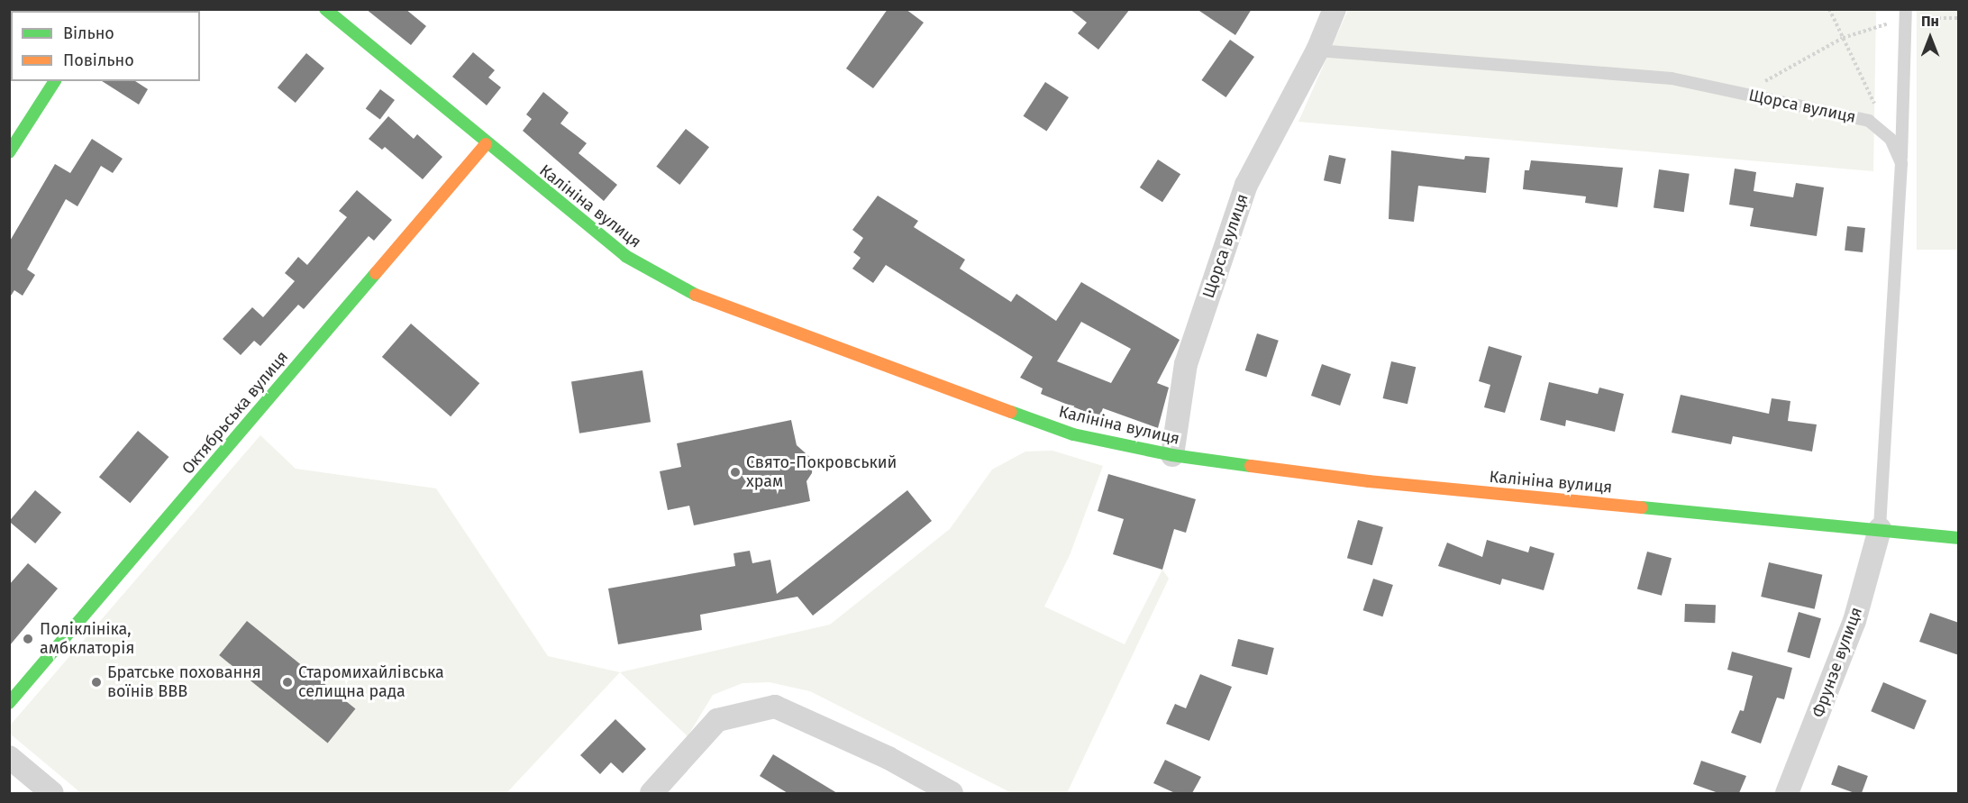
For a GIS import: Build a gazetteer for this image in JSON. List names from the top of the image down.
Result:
{
  "streets": {
    "street": [
      "Щорса вулиця",
      "Калініна вулиця",
      "Октябрьська вулиця",
      "Фрунзе вулиця"
    ]
  },
  "crossings": [
    ["Щорса вулиця", "Калініна вулиця"],
    ["Щорса вулиця", "Фрунзе вулиця"],
    ["Калініна вулиця", "Октябрьська вулиця"],
    ["Калініна вулиця", "Фрунзе вулиця"]
  ],
  "places": [
    "Свято-Покровський храм",
    "Поліклініка, амбклаторія",
    "Братське поховання воїнів ВВВ",
    "Старомихайлівська селищна рада"
  ],
  "legend": ["Вільно", "Повільно"],
  "north": "top"
}
